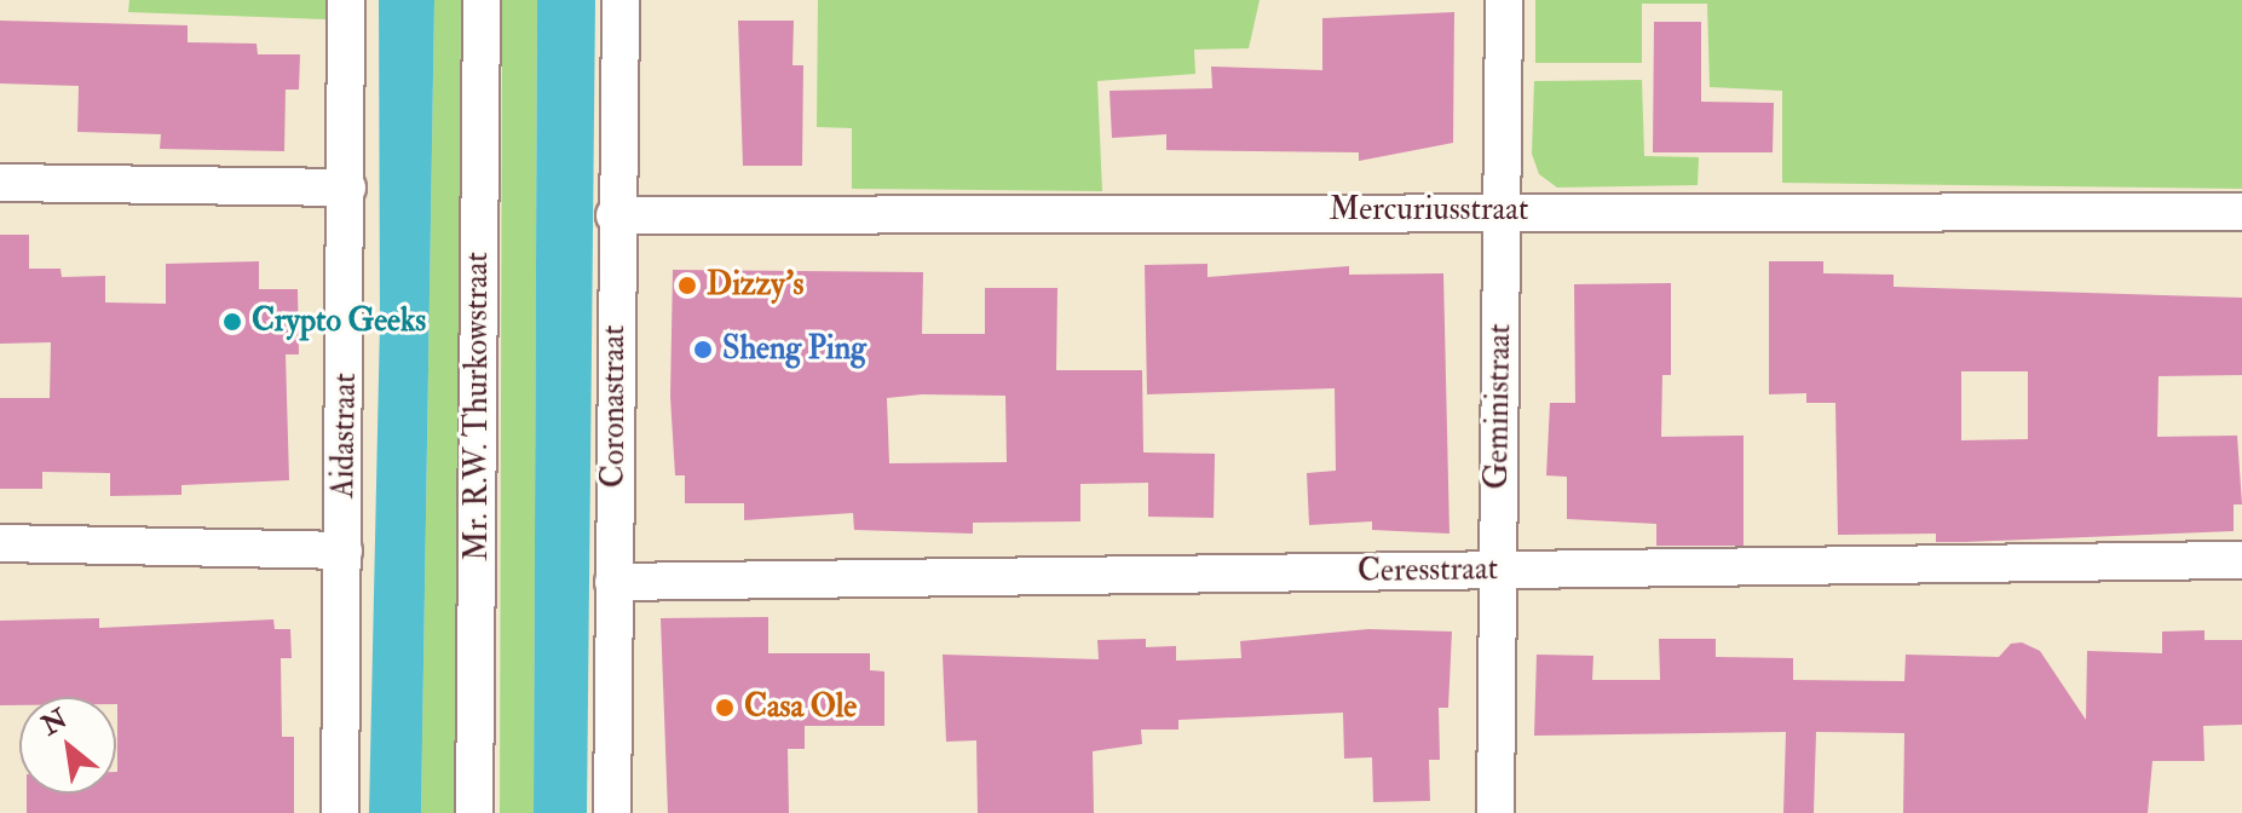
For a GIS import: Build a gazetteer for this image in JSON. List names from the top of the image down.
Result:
{
  "streets": {
    "street": [
      "Mercuriusstraat",
      "Mr. R.W. Thurkowstraat",
      "Coronastraat",
      "Geministraat",
      "Aidastraat",
      "Ceresstraat"
    ]
  },
  "crossings": [
    ["Mercuriusstraat", "Coronastraat"],
    ["Mercuriusstraat", "Geministraat"],
    ["Coronastraat", "Ceresstraat"],
    ["Geministraat", "Ceresstraat"]
  ],
  "places": [
    "Dizzy’s",
    "Crypto Geeks",
    "Sheng Ping",
    "Casa Ole"
  ],
  "north": "top left"
}
